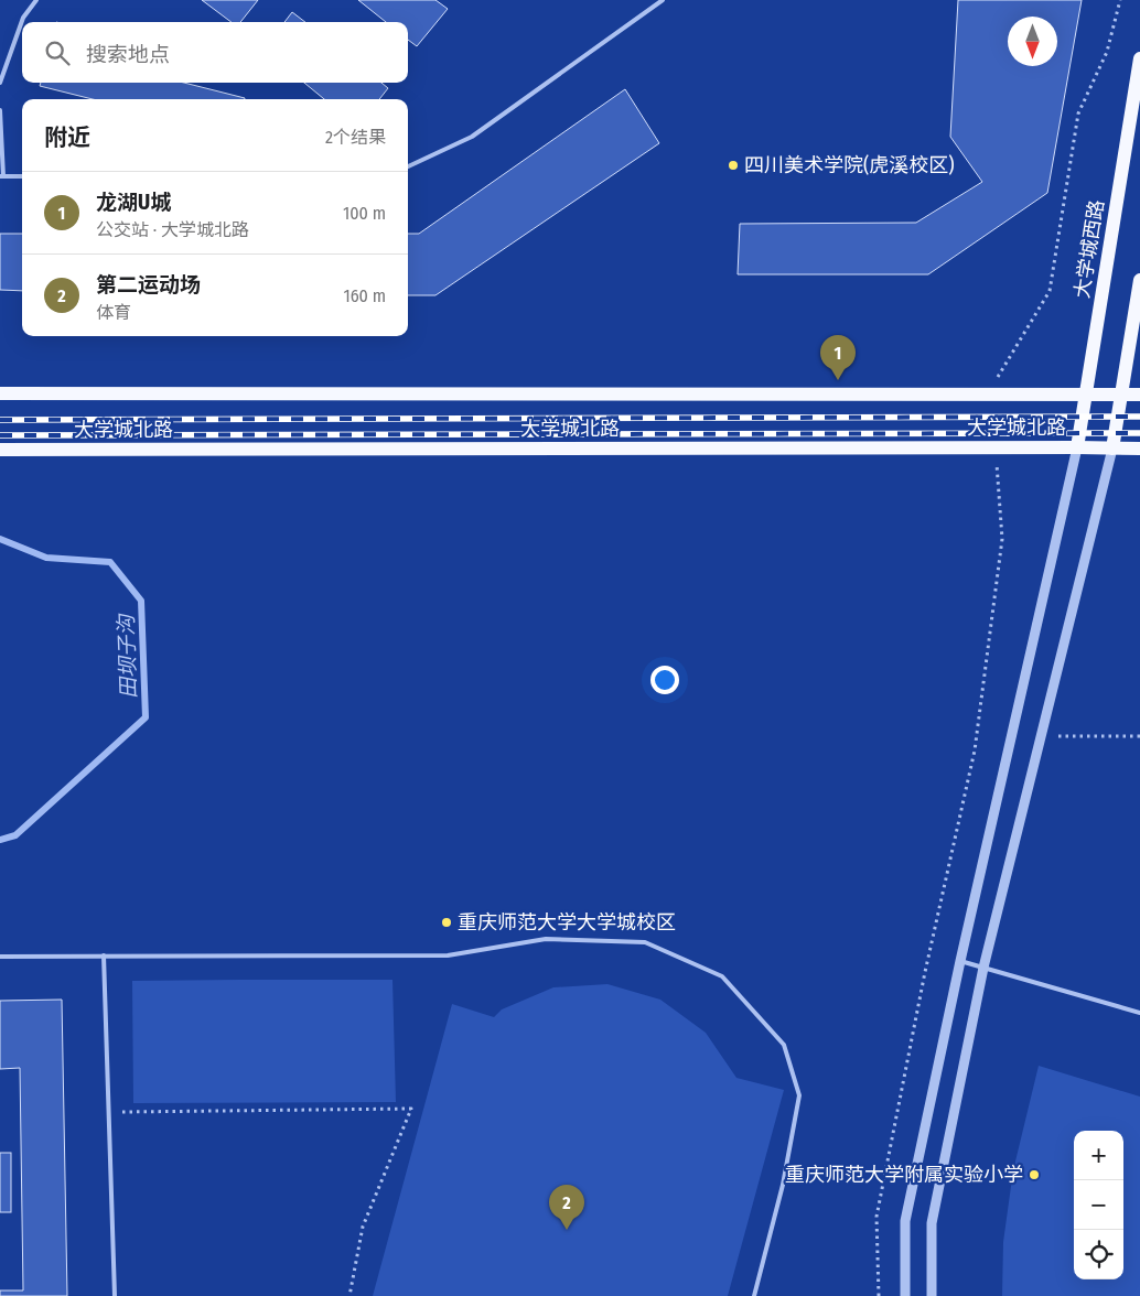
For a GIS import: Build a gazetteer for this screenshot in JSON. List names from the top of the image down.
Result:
{
  "streets": {
    "main road": ["大学城西路", "大学城北路"]
  },
  "crossings": [
    ["大学城西路", "大学城北路"]
  ],
  "water": ["田坝子沟"],
  "places": ["四川美术学院(虎溪校区)", "重庆师范大学大学城校区", "重庆师范大学附属实验小学"],
  "north": "bottom",
  "page": {
    "search": "搜索地点",
    "heading": ["附近", "2个结果"],
    "list": [
      {
        "mark": "1",
        "name": "龙湖U城",
        "note": "公交站 · 大学城北路",
        "value": "100 m"
      },
      {
        "mark": "2",
        "name": "第二运动场",
        "note": "体育",
        "value": "160 m"
      }
    ],
    "pins": ["1", "2"],
    "map_buttons": ["+", "−"]
  }
}
